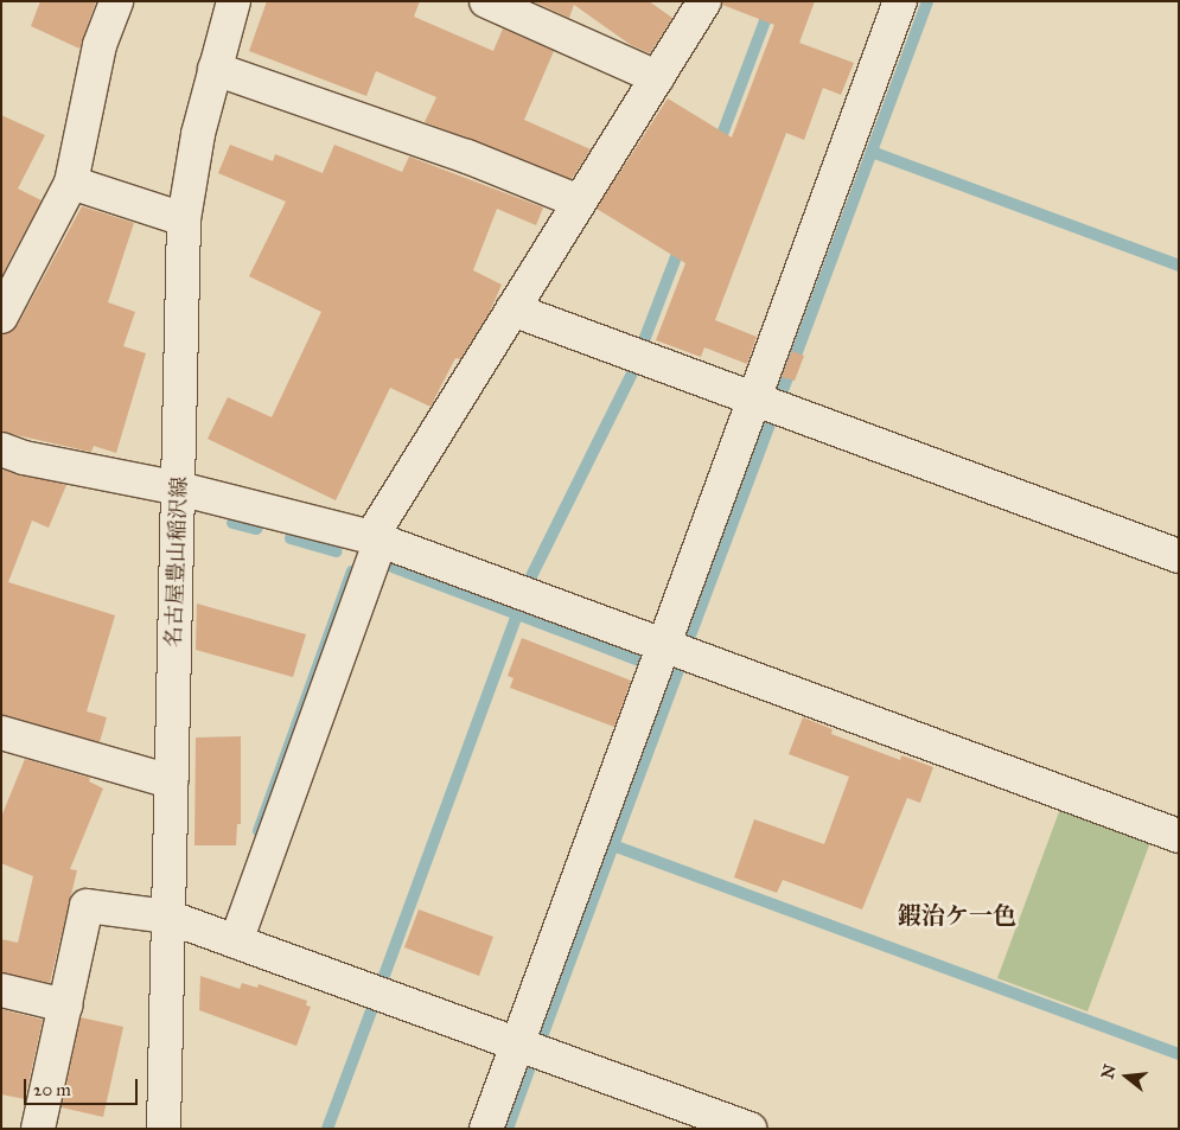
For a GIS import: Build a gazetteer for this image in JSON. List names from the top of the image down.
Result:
{
  "streets": {
    "street": ["名古屋豊山稲沢線"]
  },
  "districts": ["鍜治ケ一色"],
  "scale_bar": "20 m",
  "north": "left"
}
